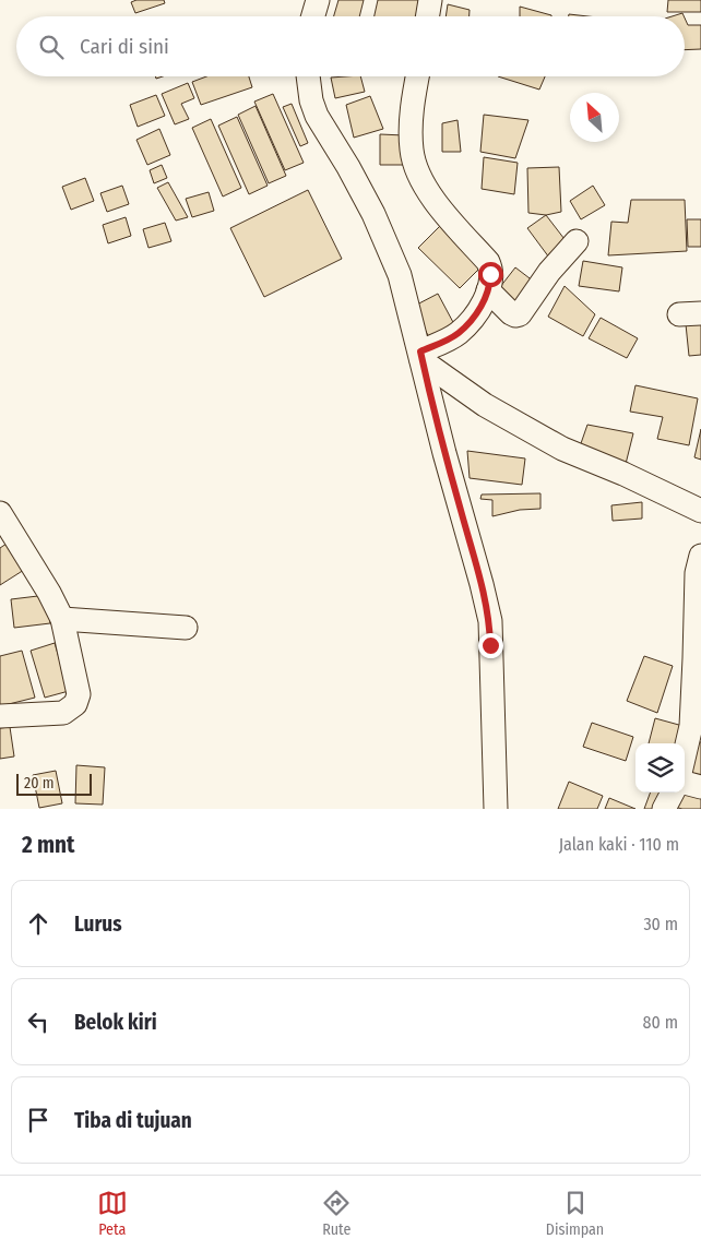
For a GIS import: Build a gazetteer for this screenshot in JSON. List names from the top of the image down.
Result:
{
  "scale_bar": "20 m",
  "north": "top left",
  "page": {
    "search": "Cari di sini",
    "scale": "20 m",
    "heading": ["2 mnt", "Jalan kaki · 110 m"],
    "list": [
      ["Lurus", "30 m"],
      ["Belok kiri", "80 m"],
      "Tiba di tujuan"
    ],
    "nav": ["Peta", "Rute", "Disimpan"]
  }
}
